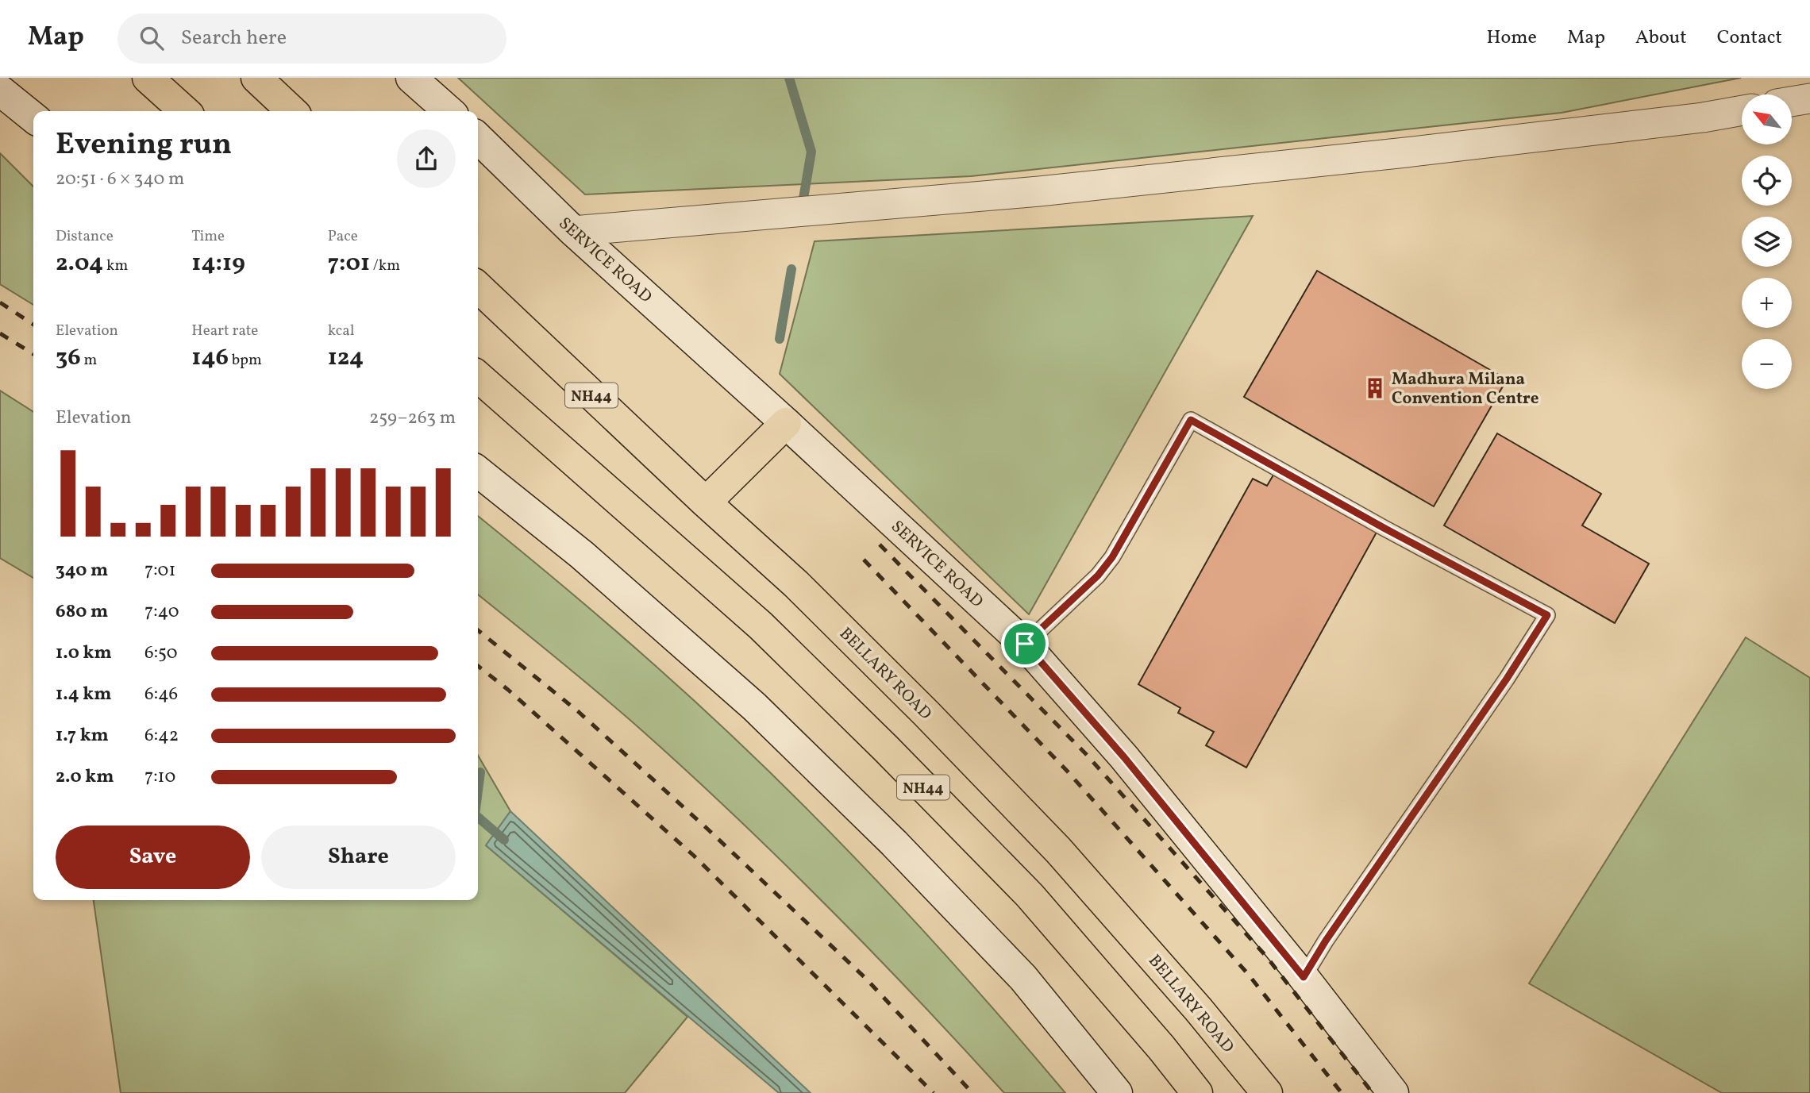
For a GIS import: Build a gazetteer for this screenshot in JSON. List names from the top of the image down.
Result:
{
  "streets": {
    "highway": ["NH44", "BELLARY ROAD"],
    "main road": ["SERVICE ROAD"]
  },
  "places": {
    "building": ["Madhura Milana Convention Centre"]
  },
  "north": "top left",
  "page": {
    "header": "Map",
    "search": "Search here",
    "nav": [
      "Home",
      "Map",
      "About",
      "Contact"
    ],
    "map_buttons": ["+", "−"],
    "heading": ["Evening run", "20:51 · 6 × 340 m"],
    "stats": [
      ["Distance", "2.04 km"],
      ["Time", "14:19"],
      ["Pace", "7:01 /km"],
      ["Elevation", "36 m"],
      ["Heart rate", "146 bpm"],
      ["kcal", "124"]
    ],
    "chart": ["Elevation", "259–263 m"],
    "list": [
      {
        "name": "340 m",
        "note": "7:01"
      },
      {
        "name": "680 m",
        "note": "7:40"
      },
      {
        "name": "1.0 km",
        "note": "6:50"
      },
      {
        "name": "1.4 km",
        "note": "6:46"
      },
      {
        "name": "1.7 km",
        "note": "6:42"
      },
      {
        "name": "2.0 km",
        "note": "7:10"
      }
    ],
    "buttons": ["Save", "Share"]
  }
}
